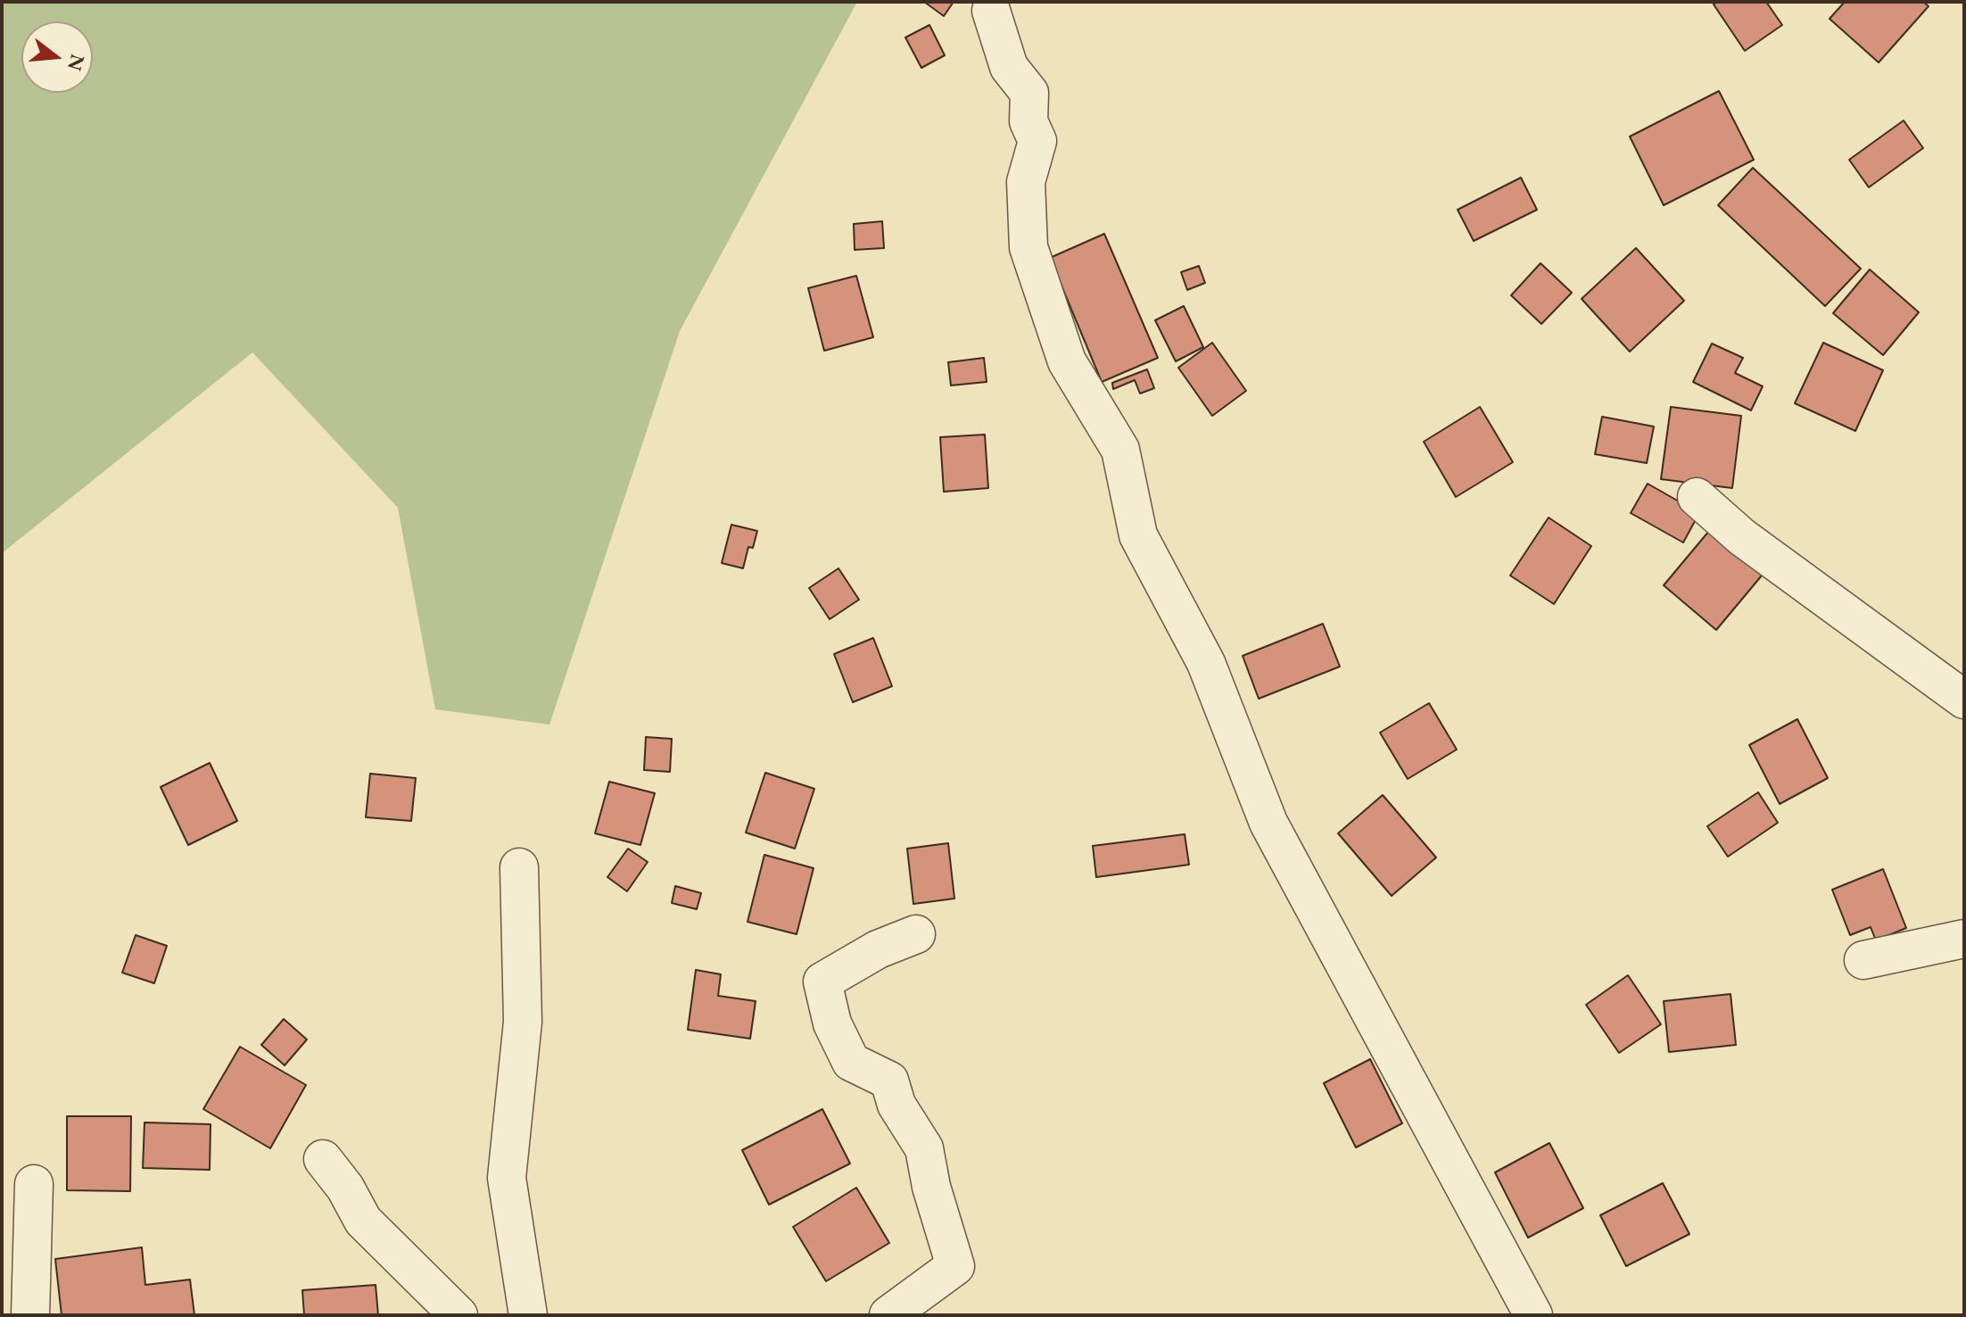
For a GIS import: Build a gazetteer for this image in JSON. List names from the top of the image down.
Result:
{
  "north": "right"
}
